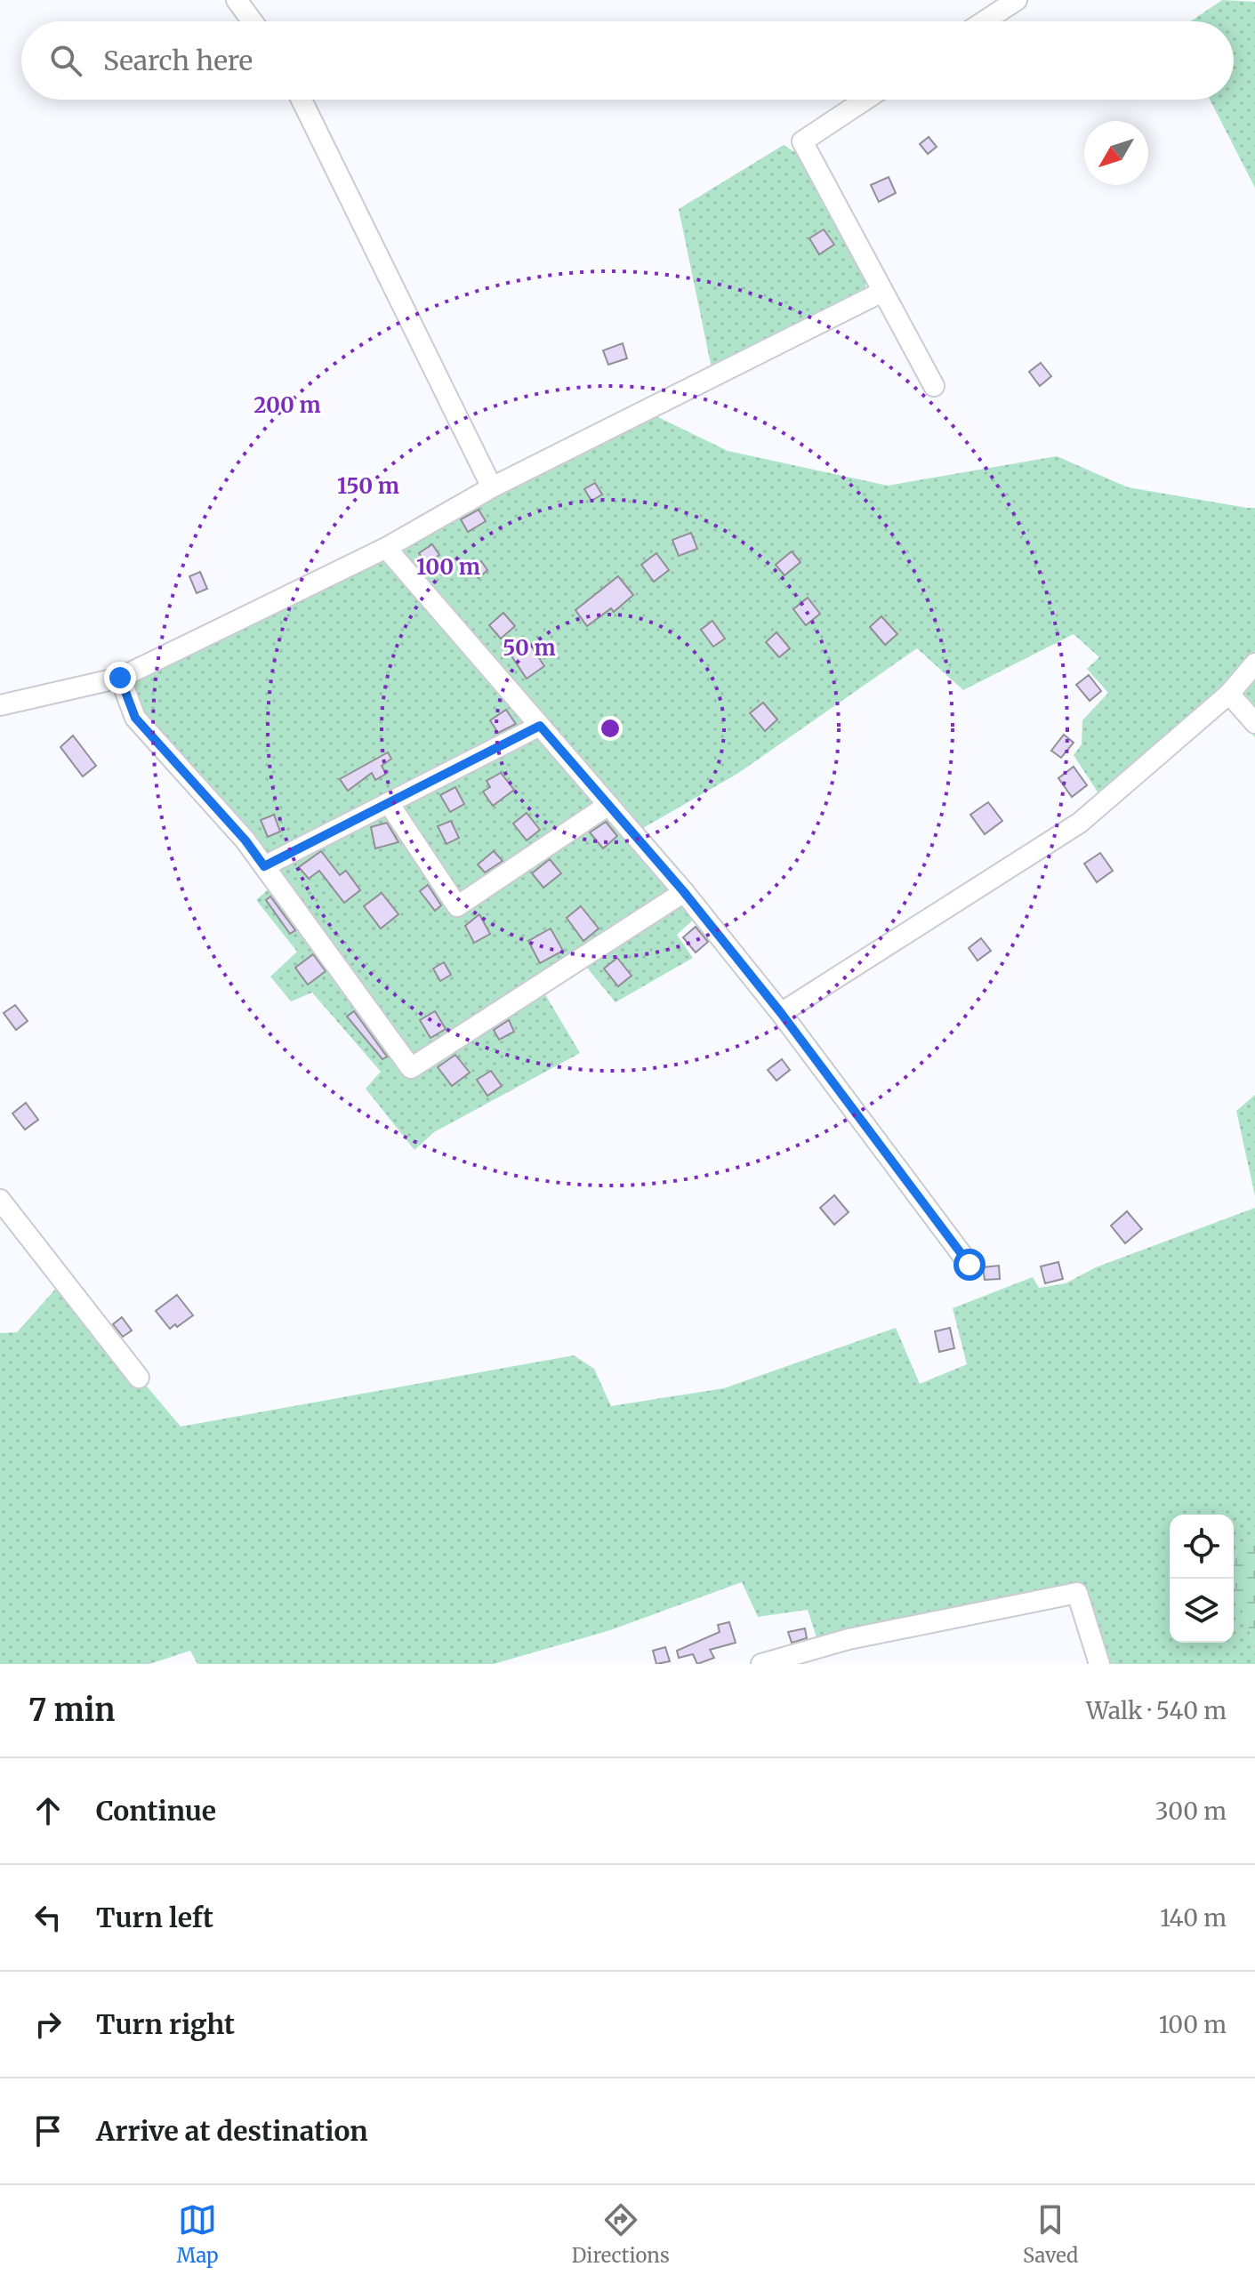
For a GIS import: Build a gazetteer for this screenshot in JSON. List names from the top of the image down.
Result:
{
  "north": "bottom left",
  "page": {
    "search": "Search here",
    "heading": ["7 min", "Walk · 540 m"],
    "list": [
      ["Continue", "300 m"],
      ["Turn left", "140 m"],
      ["Turn right", "100 m"],
      "Arrive at destination"
    ],
    "nav": ["Map", "Directions", "Saved"]
  },
  "rings": [
    "200 m",
    "150 m",
    "100 m",
    "50 m"
  ]
}
